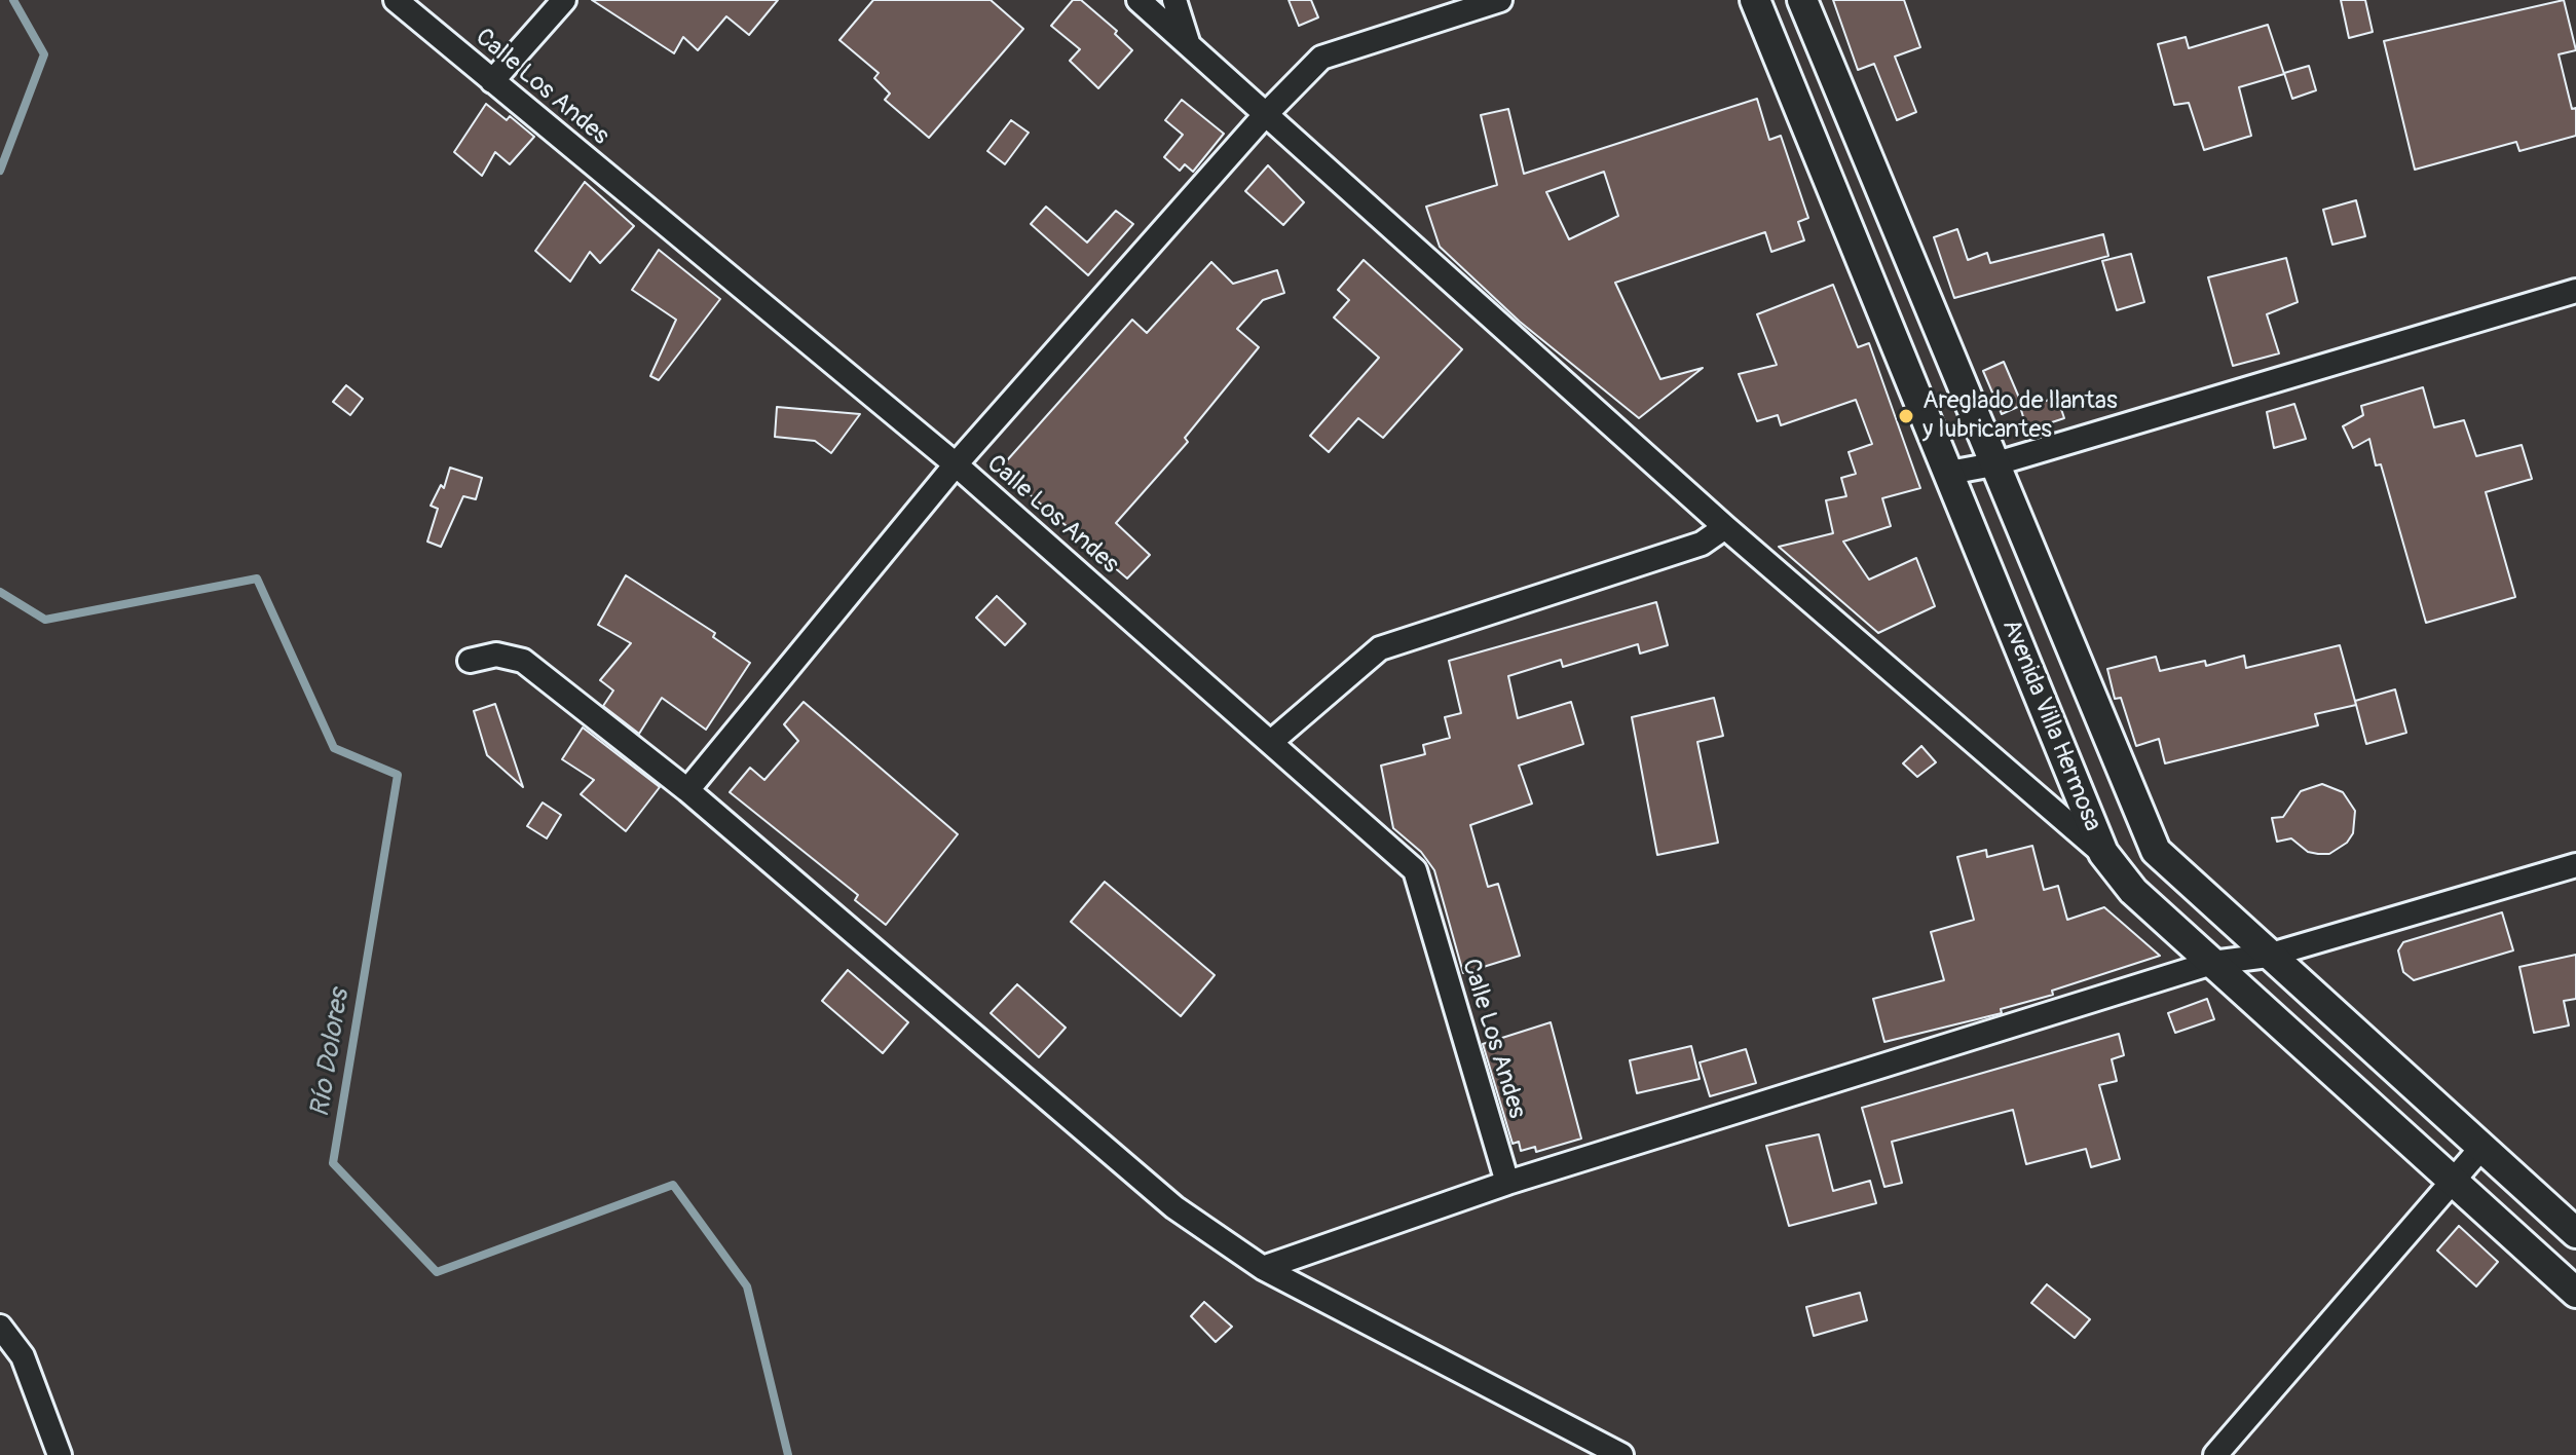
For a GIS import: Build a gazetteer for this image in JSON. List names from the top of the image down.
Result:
{
  "streets": {
    "street": ["Calle Los Andes", "Avenida Villa Hermosa"]
  },
  "water": ["Río Dolores"],
  "places": ["Areglado de llantas y lubricantes"]
}
